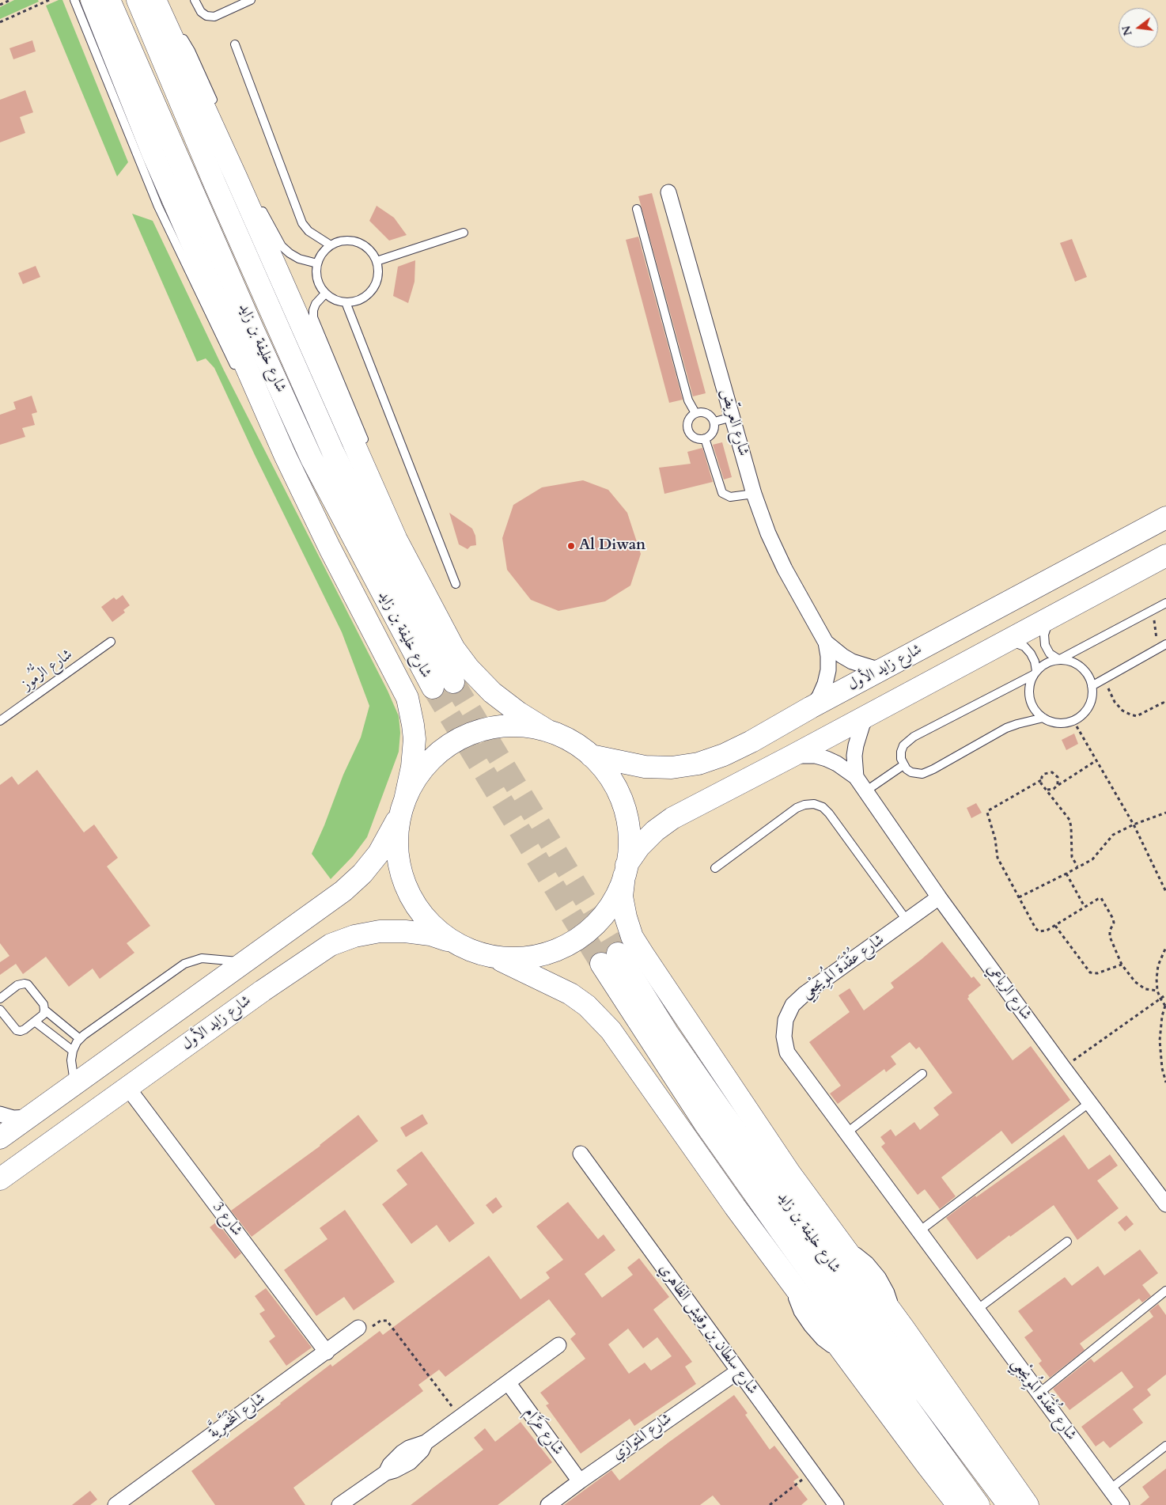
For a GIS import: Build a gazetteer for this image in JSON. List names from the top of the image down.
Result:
{
  "streets": {
    "main road": ["شارع خليفة بن زايد", "شارع زايد الأول"],
    "street": [
      "شارع العريّض",
      "شارع عُقْدَة المُوِيجْعِي",
      "شارع الرباعي",
      "شارع 3",
      "شارع سلطان بن وقيش الظاهري",
      "شارع المْخَمَّرِيَّة",
      "شارع عَزَّام",
      "شارع المتوازي"
    ],
    "lane": ["شارع الرُّمُوز"]
  },
  "crossings": [
    ["شارع العريّض", "شارع زايد الأول"],
    ["شارع زايد الأول", "شارع 3"],
    ["شارع عُقْدَة المُوِيجْعِي", "شارع الرباعي"],
    ["شارع 3", "شارع المْخَمَّرِيَّة"],
    ["شارع سلطان بن وقيش الظاهري", "شارع المتوازي"],
    ["شارع عَزَّام", "شارع المتوازي"]
  ],
  "places": ["Al Diwan"],
  "north": "left"
}
